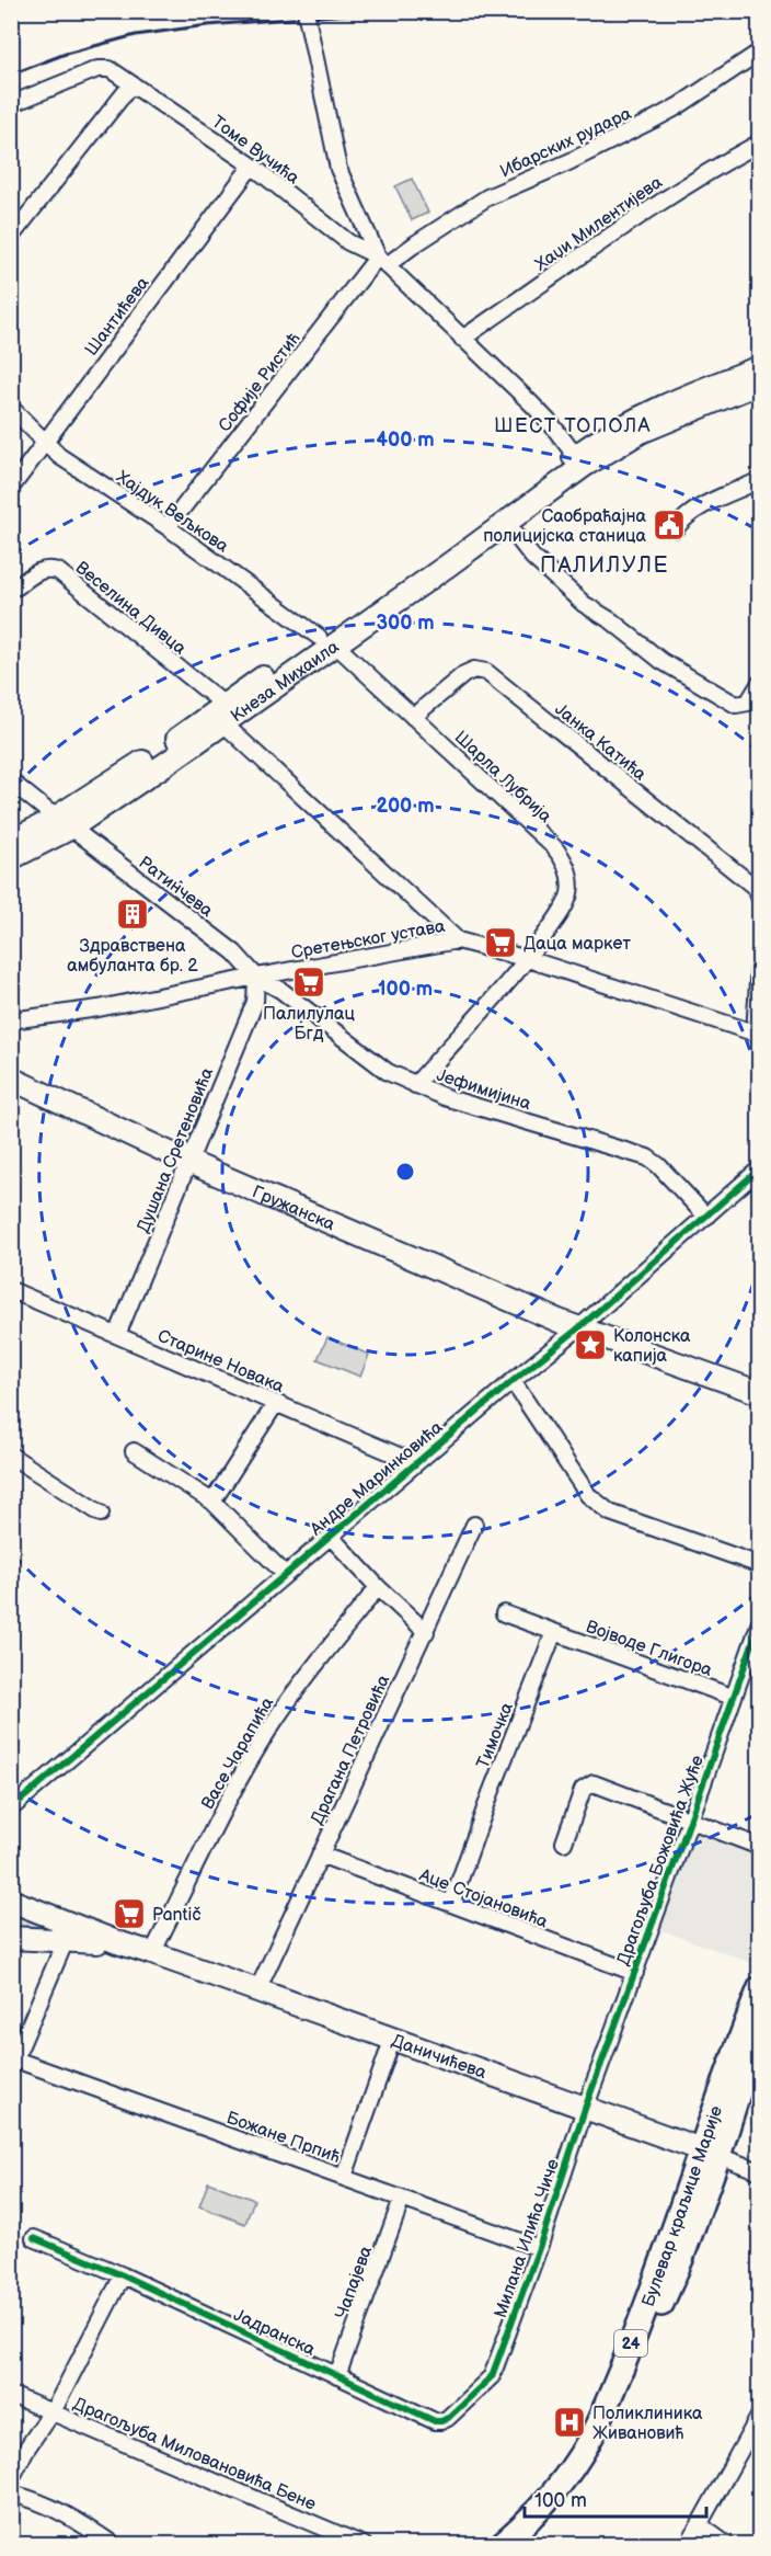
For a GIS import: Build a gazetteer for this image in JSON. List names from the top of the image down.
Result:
{
  "streets": {
    "main road": ["Булевар краљице Марије", "24"],
    "street": [
      "Ибарских рудара",
      "Томе Вучића",
      "Хаџи Милентијева",
      "Шантићева",
      "Софије Ристић",
      "Хајдук Вељкова",
      "Веселина Дивца",
      "Кнеза Михаила",
      "Јанка Катића",
      "Шарла Лубрија",
      "Ратинчева",
      "Сретењског устава",
      "Јефимијина",
      "Душана Сретеновића",
      "Гружанска",
      "Старине Новака",
      "Андре Маринковића",
      "Војводе Глигора",
      "Тимочка",
      "Драгана Петровића",
      "Васе Чарапића",
      "Драгољуба Божовића Жуће",
      "Аце Стојановића",
      "Даничићева",
      "Божане Прпић",
      "Милана Илића Чиче",
      "Чапајева",
      "Јадранска",
      "Драгољуба Миловановића Бене"
    ]
  },
  "crossings": [
    ["Ибарских рудара", "Томе Вучића"],
    ["Ибарских рудара", "Софије Ристић"],
    ["Томе Вучића", "Хаџи Милентијева"],
    ["Томе Вучића", "Шантићева"],
    ["Томе Вучића", "Софије Ристић"],
    ["Томе Вучића", "Кнеза Михаила"],
    ["Шантићева", "Хајдук Вељкова"],
    ["Софије Ристић", "Хајдук Вељкова"],
    ["Хајдук Вељкова", "Кнеза Михаила"],
    ["Хајдук Вељкова", "Шарла Лубрија"],
    ["Веселина Дивца", "Кнеза Михаила"],
    ["Кнеза Михаила", "Шарла Лубрија"],
    ["Кнеза Михаила", "Ратинчева"],
    ["Јанка Катића", "Шарла Лубрија"],
    ["Шарла Лубрија", "Сретењског устава"],
    ["Шарла Лубрија", "Јефимијина"],
    ["Ратинчева", "Сретењског устава"],
    ["Ратинчева", "Јефимијина"],
    ["Ратинчева", "Душана Сретеновића"],
    ["Сретењског устава", "Јефимијина"],
    ["Сретењског устава", "Душана Сретеновића"],
    ["Јефимијина", "Душана Сретеновића"],
    ["Јефимијина", "Андре Маринковића"],
    ["Душана Сретеновића", "Гружанска"],
    ["Душана Сретеновића", "Старине Новака"],
    ["Гружанска", "Андре Маринковића"],
    ["Старине Новака", "Андре Маринковића"],
    ["Војводе Глигора", "Тимочка"],
    ["Војводе Глигора", "Драгољуба Божовића Жуће"],
    ["Тимочка", "Аце Стојановића"],
    ["Драгана Петровића", "Аце Стојановића"],
    ["Драгана Петровића", "Даничићева"],
    ["Васе Чарапића", "Даничићева"],
    ["Драгољуба Божовића Жуће", "Аце Стојановића"],
    ["Драгољуба Божовића Жуће", "Даничићева"],
    ["Драгољуба Божовића Жуће", "Милана Илића Чиче"],
    ["Даничићева", "Булевар краљице Марије"],
    ["Даничићева", "Милана Илића Чиче"],
    ["Божане Прпић", "Милана Илића Чиче"],
    ["Божане Прпић", "Чапајева"],
    ["Милана Илића Чиче", "Јадранска"],
    ["Чапајева", "Јадранска"]
  ],
  "districts": ["ШЕСТ ТОПОЛА", "ПАЛИЛУЛЕ"],
  "places": {
    "public building": ["Саобраћајна полицијска станица"],
    "building": ["Здравствена амбуланта бр. 2"],
    "supermarket": ["Даца маркет", "Палилулац Бгд", "Pantič"],
    "place": ["Колонска капија"],
    "hospital": ["Поликлиника Живановић"]
  },
  "scale_bar": "100 m",
  "rings": [
    "400 m",
    "300 m",
    "200 m",
    "100 m"
  ]
}
